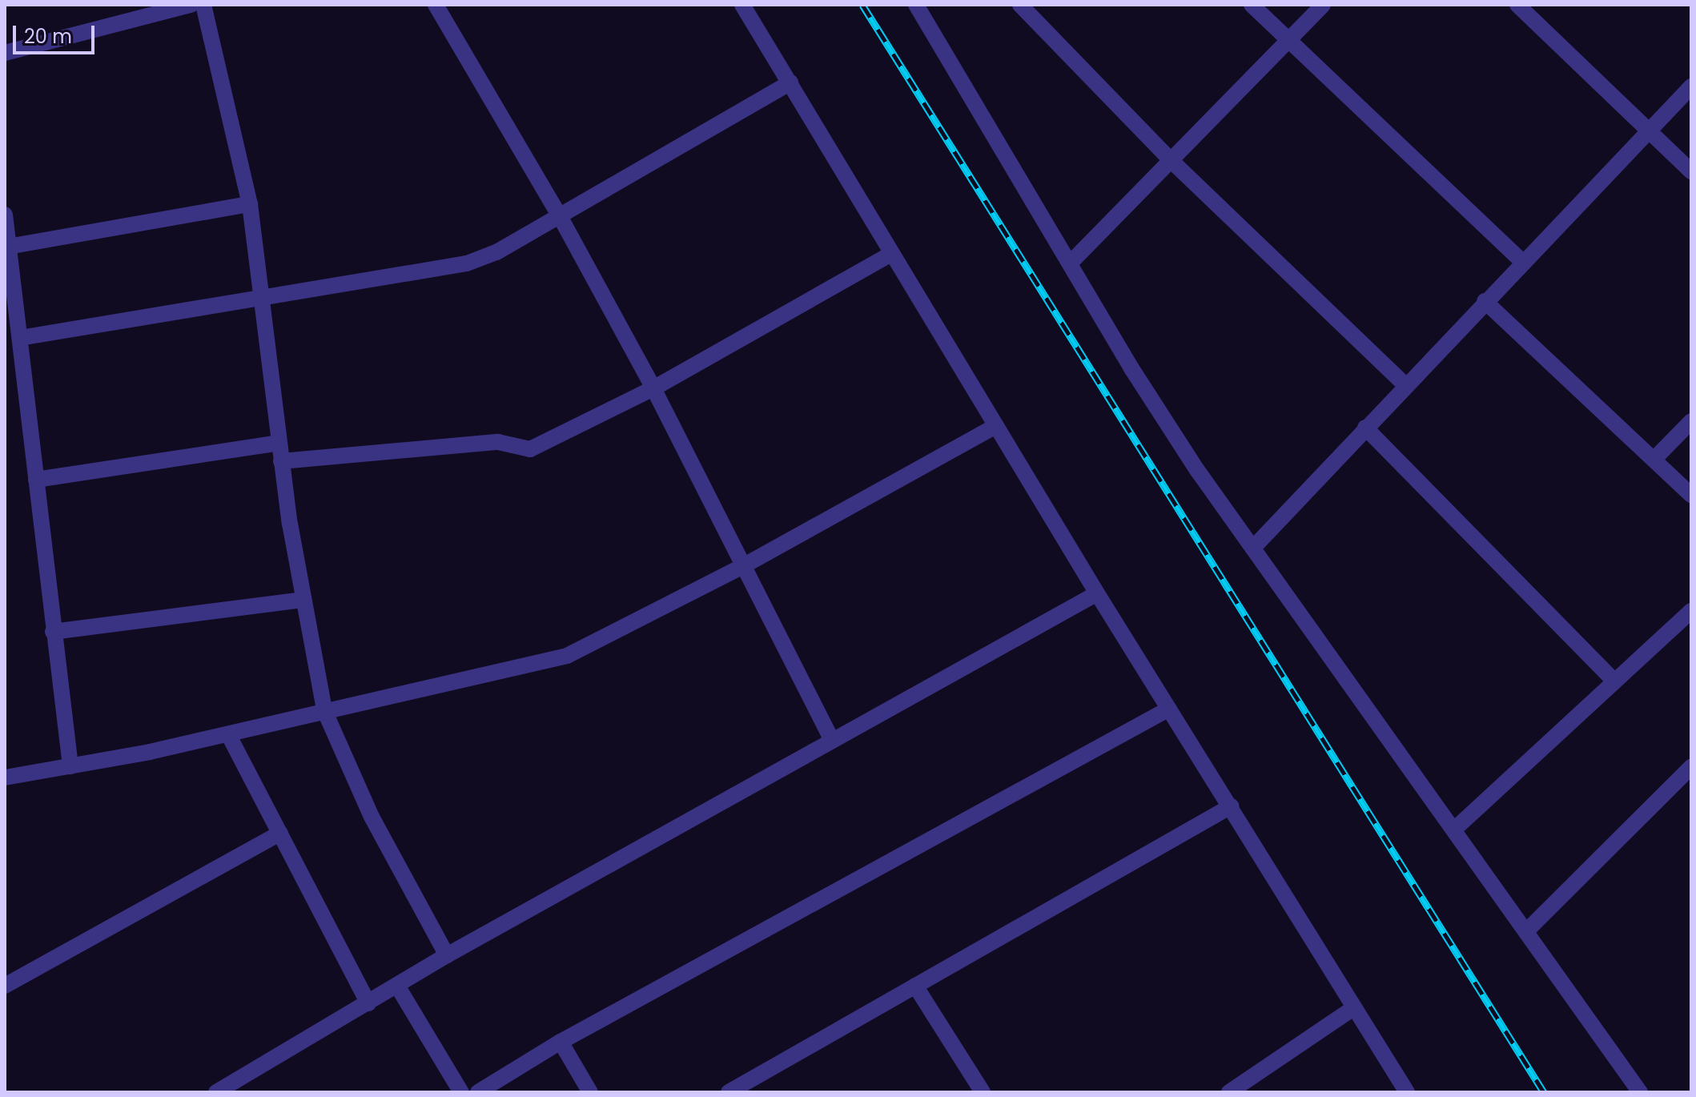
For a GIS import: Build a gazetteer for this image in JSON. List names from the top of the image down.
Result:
{
  "scale_bar": "20 m"
}
